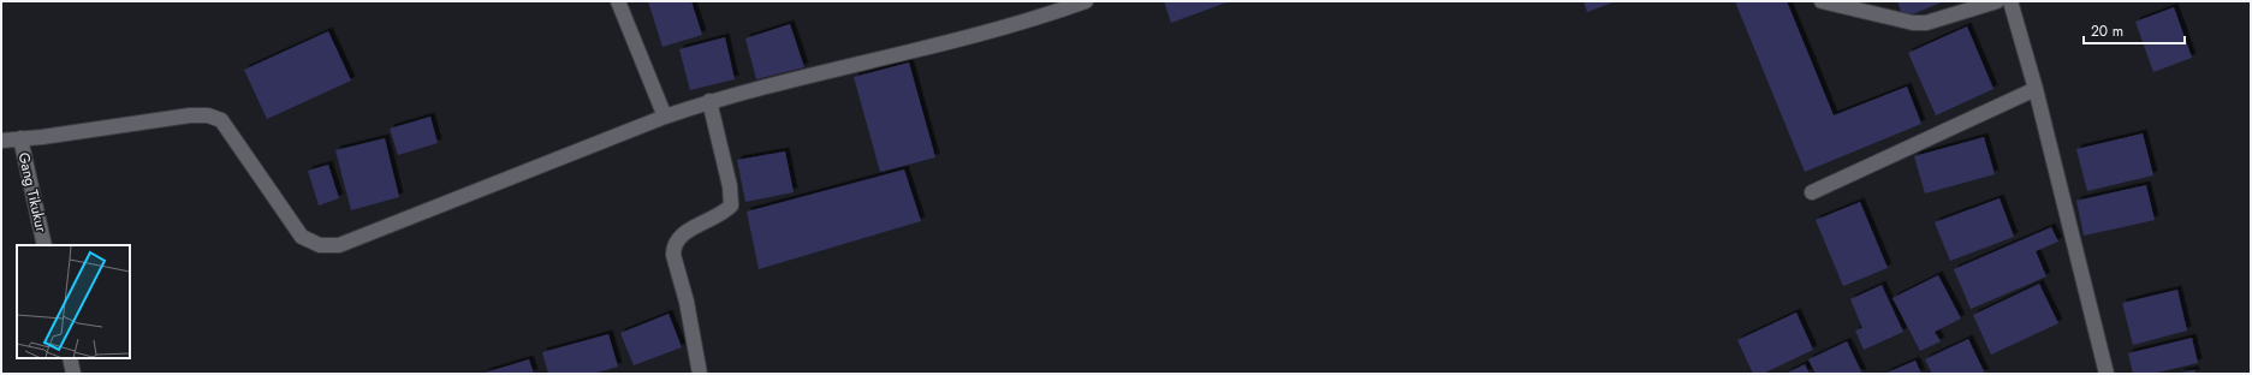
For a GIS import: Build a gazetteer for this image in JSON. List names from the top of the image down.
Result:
{
  "streets": {
    "street": ["Gang Tikukur"]
  },
  "scale_bar": "20 m"
}
